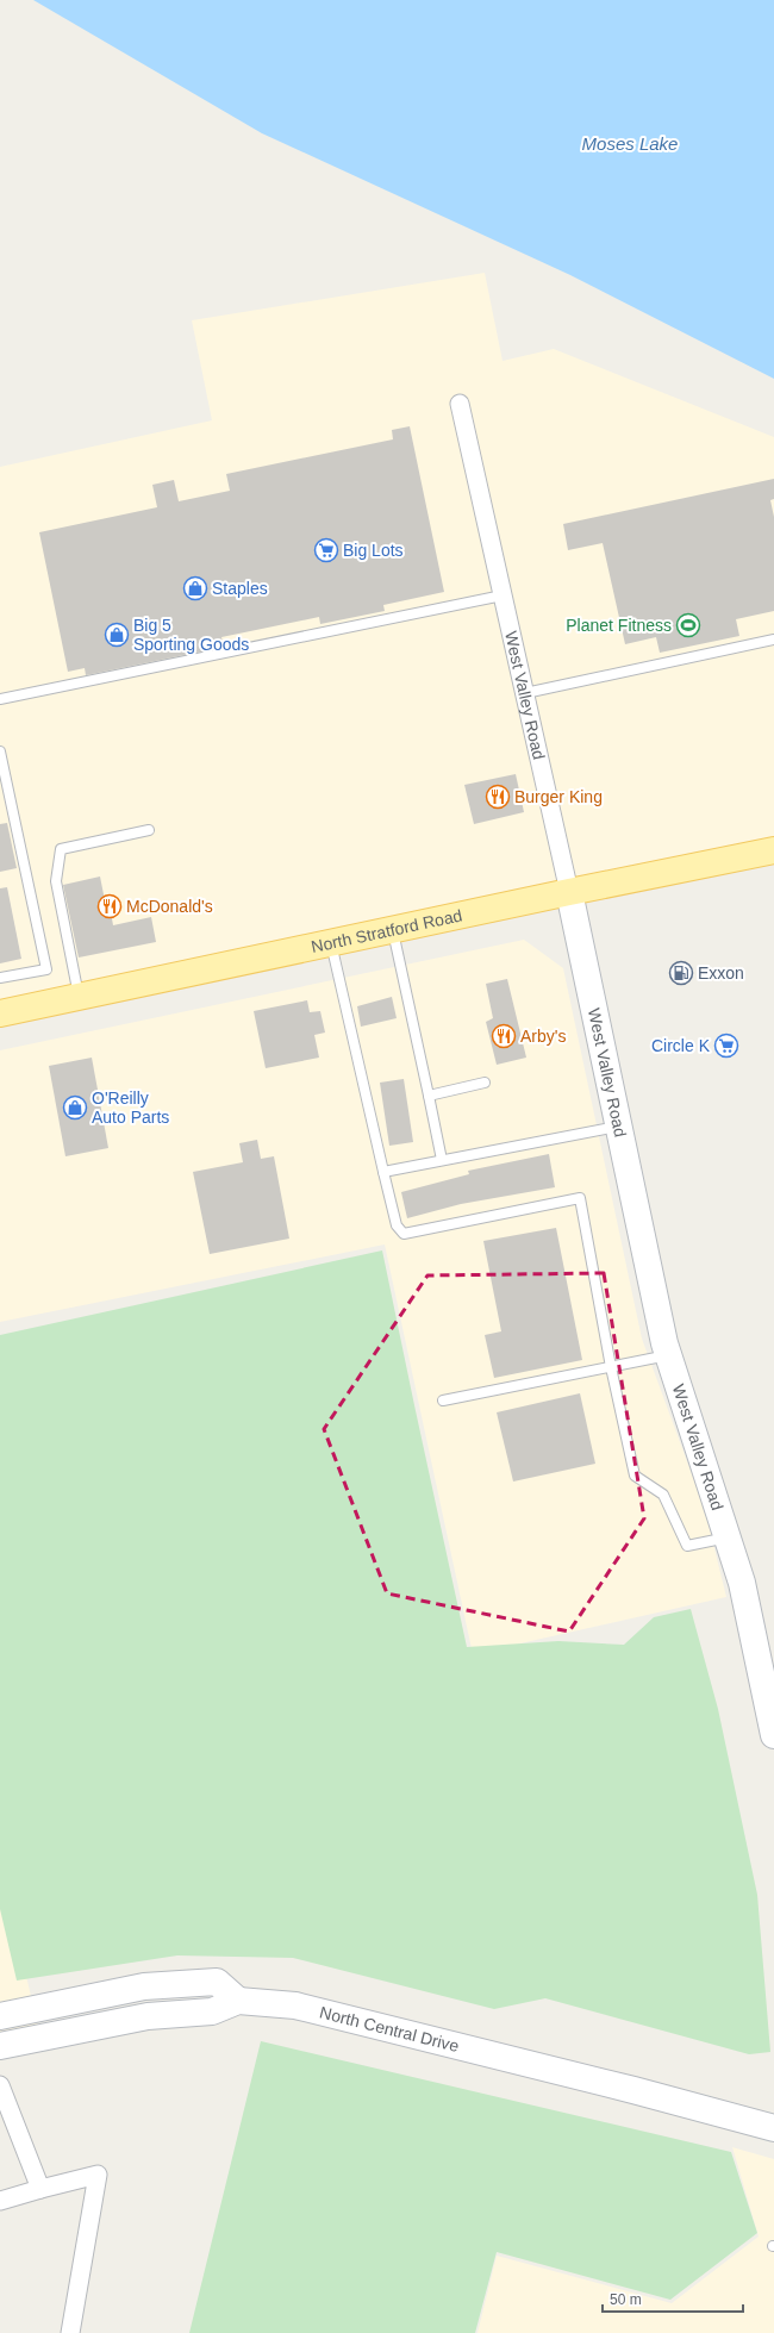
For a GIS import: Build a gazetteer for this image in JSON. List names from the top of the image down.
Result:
{
  "streets": {
    "main road": ["West Valley Road", "North Stratford Road", "North Central Drive"]
  },
  "crossings": [
    ["West Valley Road", "North Stratford Road"]
  ],
  "water": ["Moses Lake"],
  "places": {
    "supermarket": ["Big Lots", "Circle K"],
    "shop": ["Staples", "Big 5 Sporting Goods", "O'Reilly Auto Parts"],
    "sports": ["Planet Fitness"],
    "restaurant": ["Burger King", "McDonald's", "Arby's"],
    "fuel station": ["Exxon"]
  },
  "scale_bar": "50 m"
}
